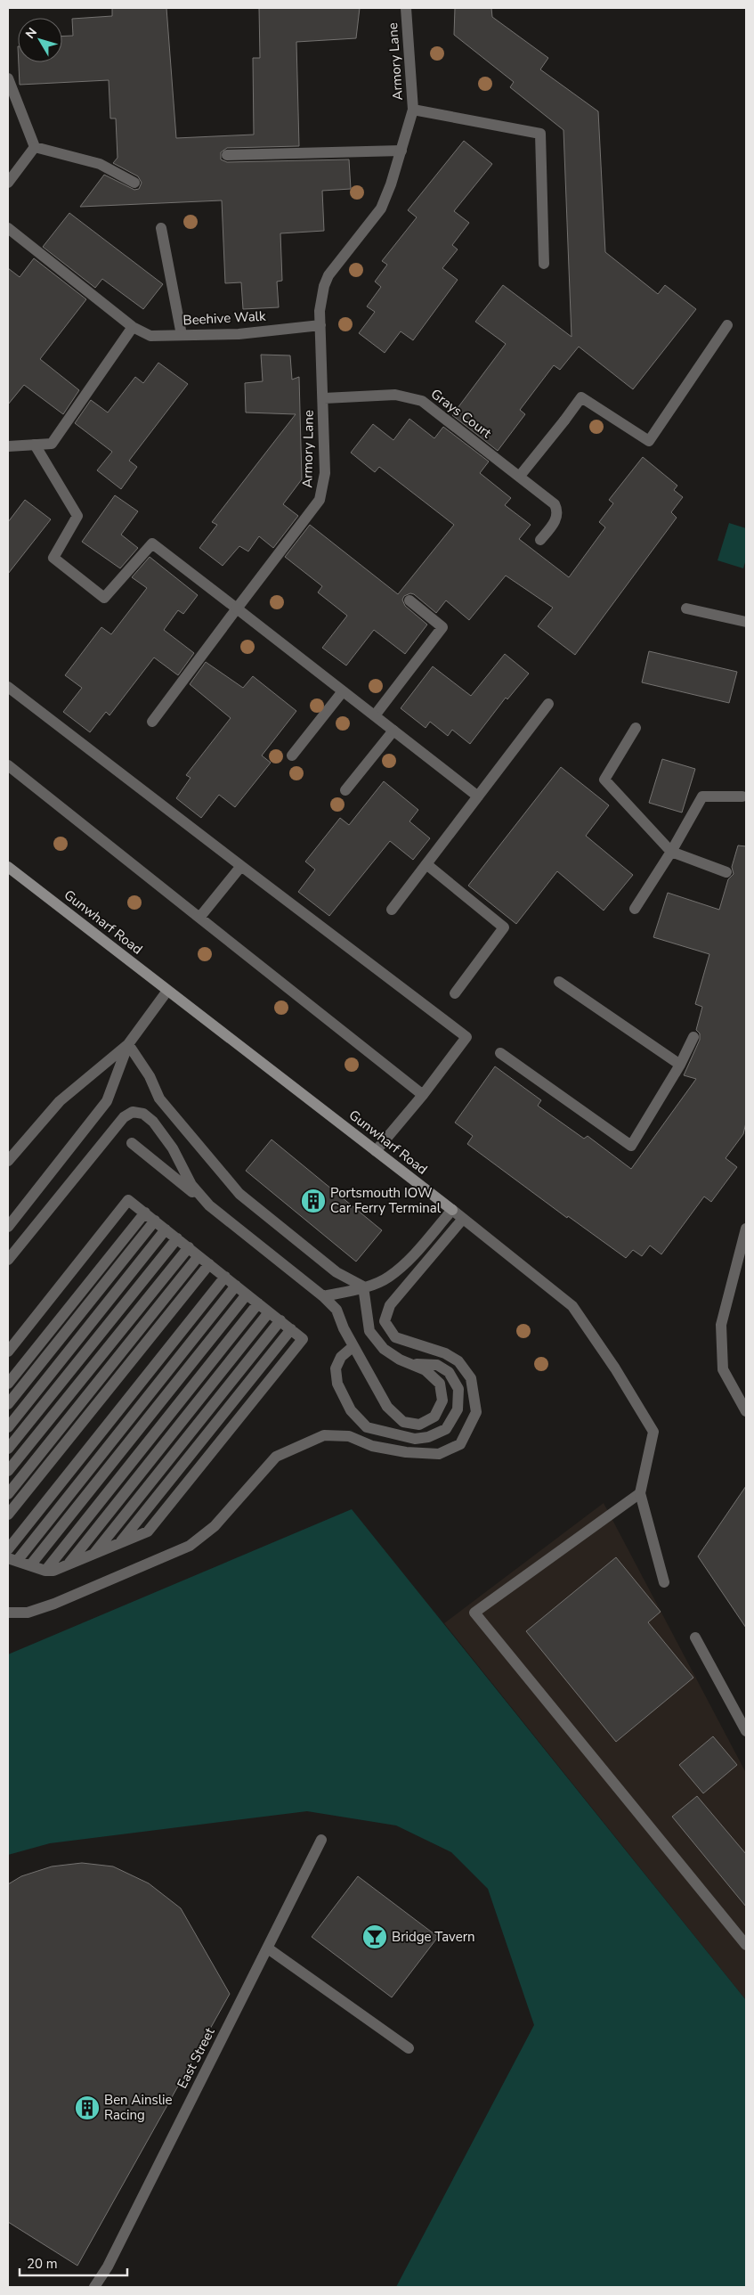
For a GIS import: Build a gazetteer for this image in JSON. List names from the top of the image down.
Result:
{
  "streets": {
    "street": [
      "Armory Lane",
      "Beehive Walk",
      "Grays Court",
      "Gunwharf Road",
      "East Street"
    ]
  },
  "crossings": [
    ["Armory Lane", "Beehive Walk"],
    ["Armory Lane", "Grays Court"]
  ],
  "places": {
    "building": ["Portsmouth IOW Car Ferry Terminal", "Ben Ainslie Racing"],
    "bar": ["Bridge Tavern"]
  },
  "scale_bar": "20 m",
  "north": "top left"
}
